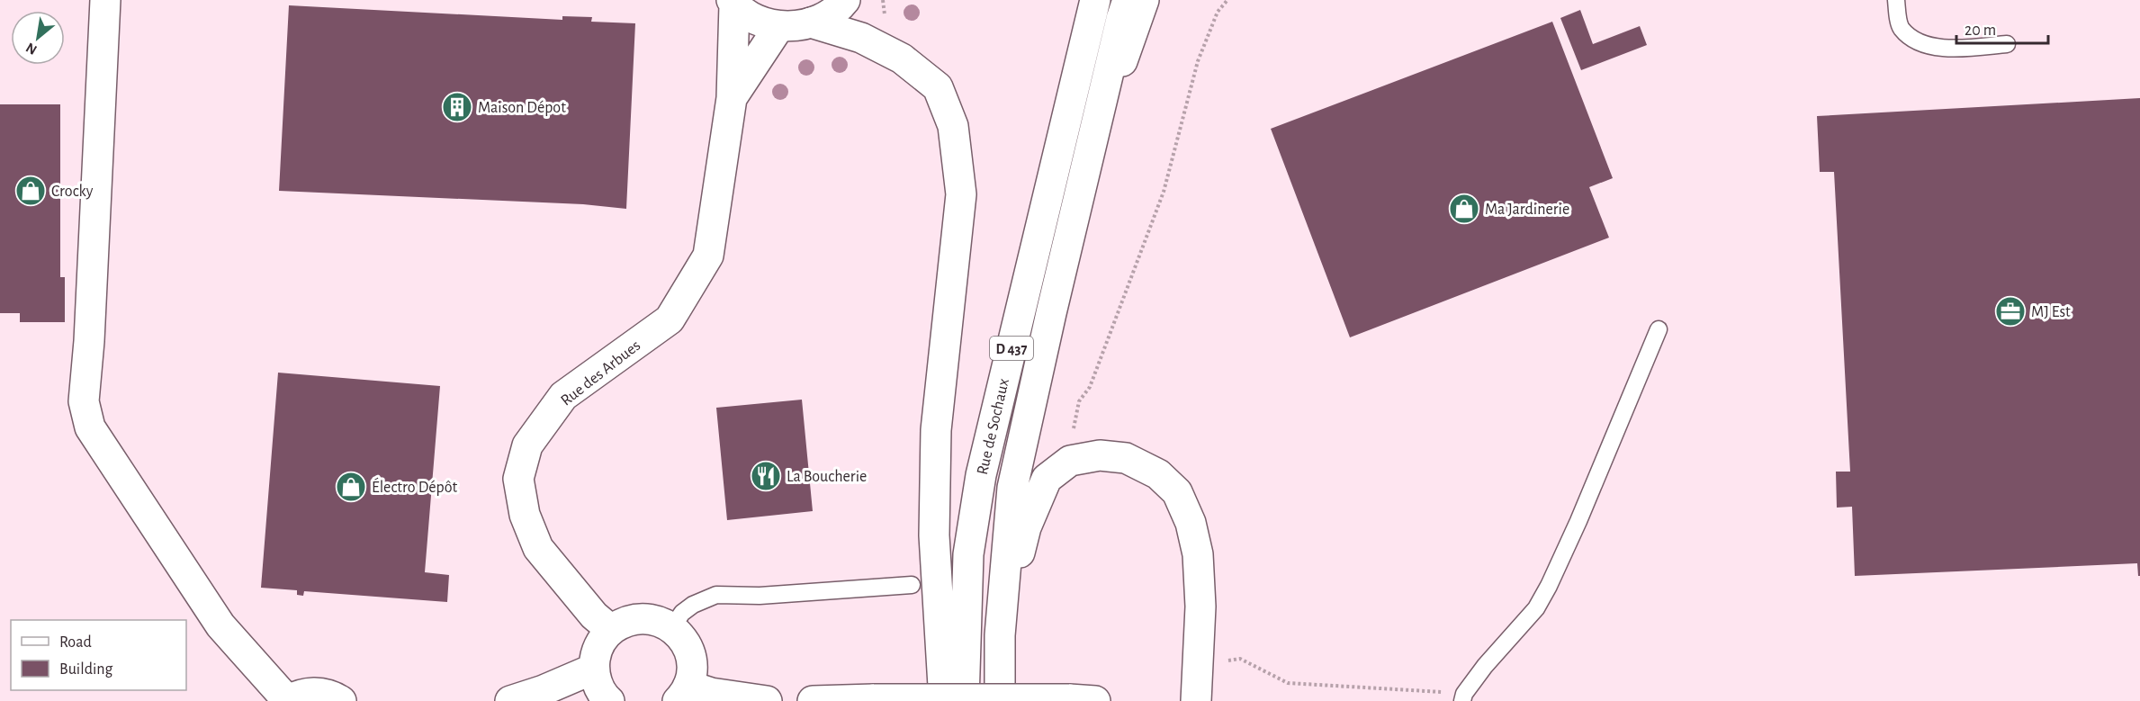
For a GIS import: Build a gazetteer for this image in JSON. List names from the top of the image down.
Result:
{
  "streets": {
    "main road": ["D 437", "Rue des Arbues", "Rue de Sochaux"]
  },
  "places": {
    "building": ["Maison Dépot"],
    "shop": ["Crocky", "Ma Jardinerie", "Électro Dépôt"],
    "office": ["MJ Est"],
    "restaurant": ["La Boucherie"]
  },
  "legend": ["Road", "Building"],
  "scale_bar": "20 m",
  "north": "bottom left"
}
